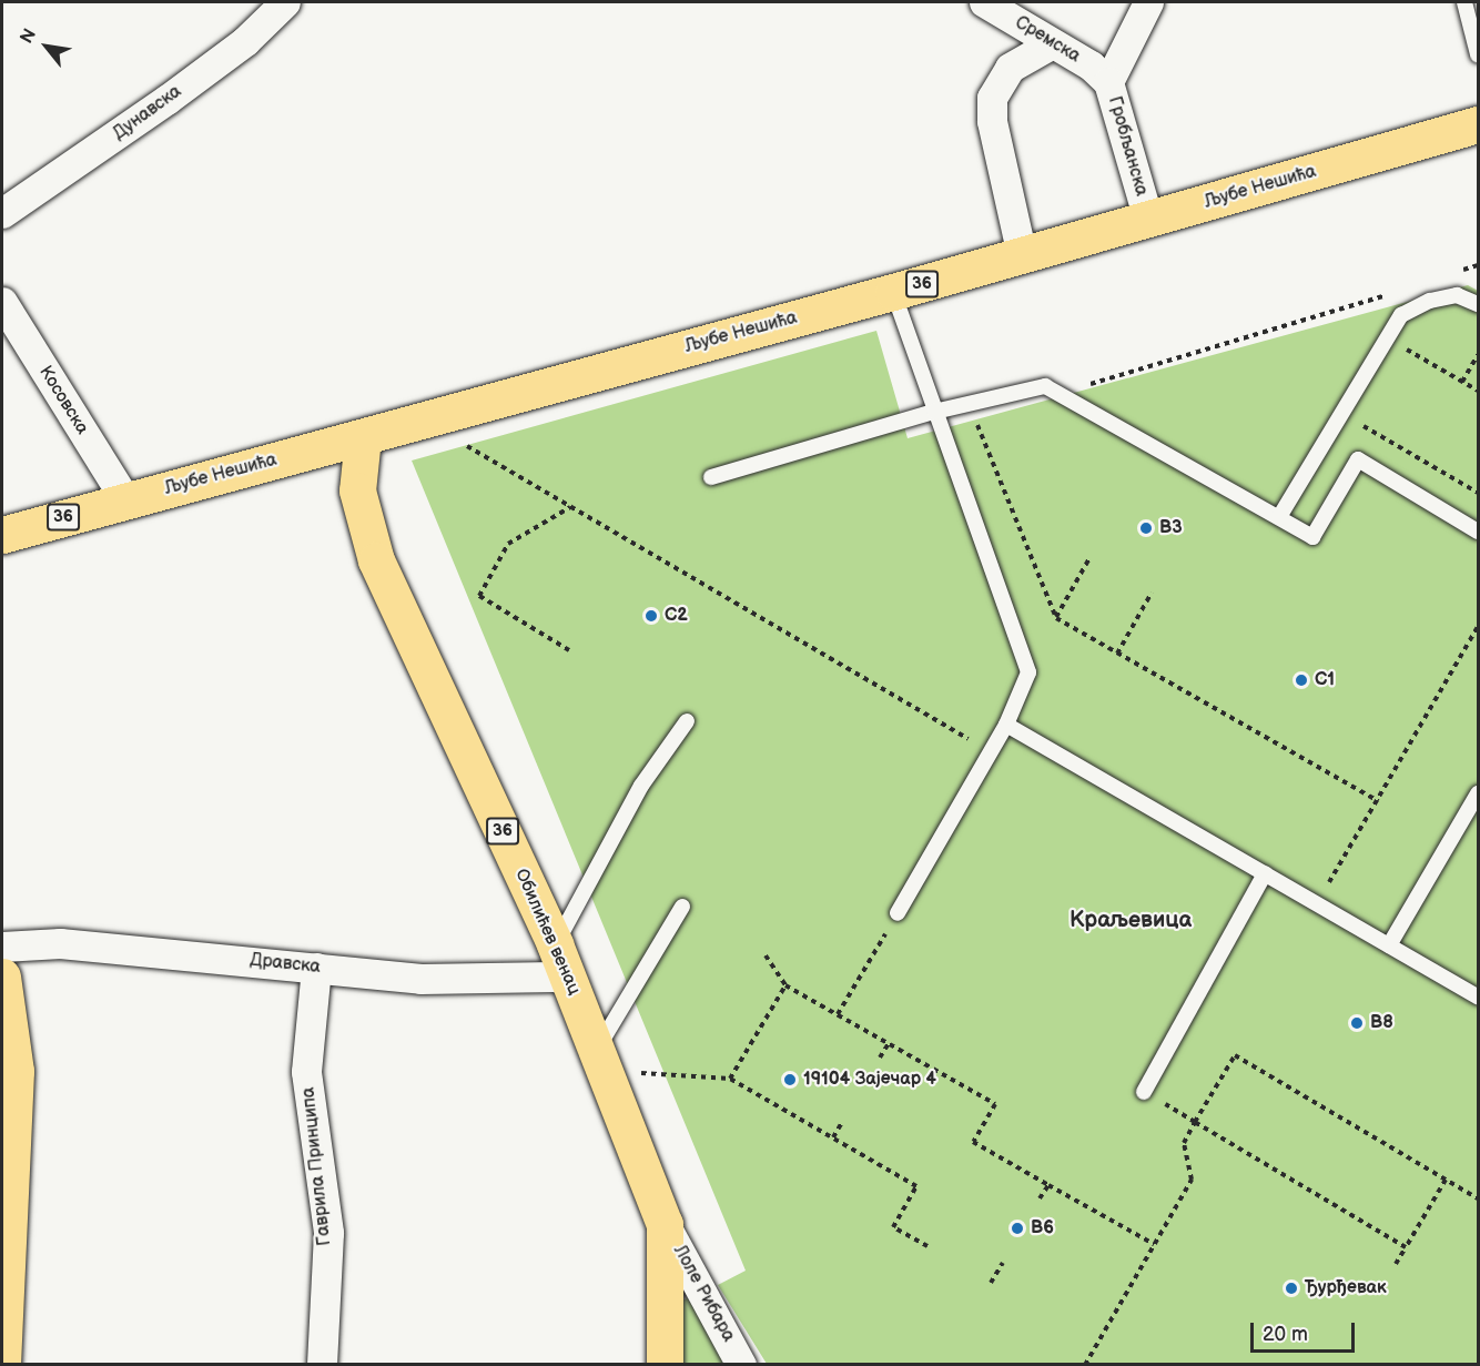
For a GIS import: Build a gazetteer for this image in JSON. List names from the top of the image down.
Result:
{
  "streets": {
    "main road": ["Љубе Нешића", "36", "Обилићев венац"],
    "street": [
      "Сремска",
      "Дунавска",
      "Гробљанска",
      "Косовска",
      "Дравска",
      "Гаврила Принципа",
      "Лоле Рибара"
    ]
  },
  "crossings": [
    ["Сремска", "Гробљанска"],
    ["Гробљанска", "Љубе Нешића"],
    ["Љубе Нешића", "Косовска"],
    ["Љубе Нешића", "Обилићев венац"],
    ["Обилићев венац", "Дравска"],
    ["Обилићев венац", "Лоле Рибара"],
    ["Дравска", "Гаврила Принципа"]
  ],
  "districts": ["Краљевица"],
  "places": [
    "B3",
    "C2",
    "C1",
    "B8",
    "19104 Зајечар 4",
    "B6",
    "Ђурђевак"
  ],
  "scale_bar": "20 m",
  "north": "top left"
}
